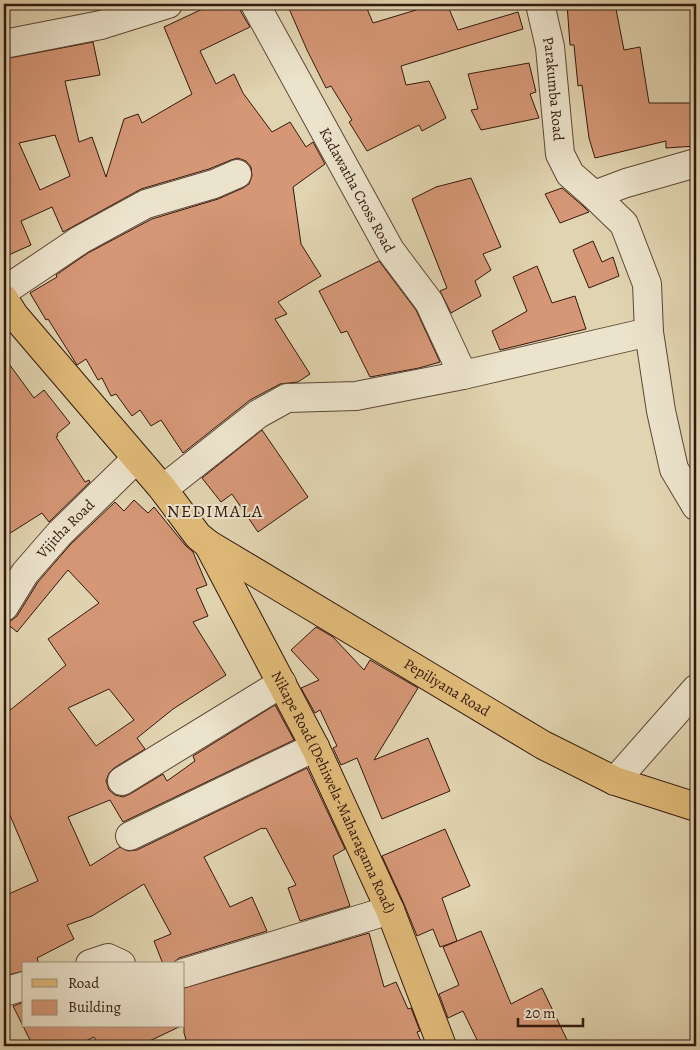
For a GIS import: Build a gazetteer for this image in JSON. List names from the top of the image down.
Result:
{
  "streets": {
    "main road": ["Pepiliyana Road", "Nikape Road (Dehiwela-Maharagama Road)"],
    "street": ["Parakumba Road", "Kadawatha Cross Road", "Vijitha Road"]
  },
  "crossings": [
    ["Pepiliyana Road", "Nikape Road (Dehiwela-Maharagama Road)"]
  ],
  "districts": ["NEDIMALA"],
  "legend": ["Road", "Building"],
  "scale_bar": "20 m"
}
